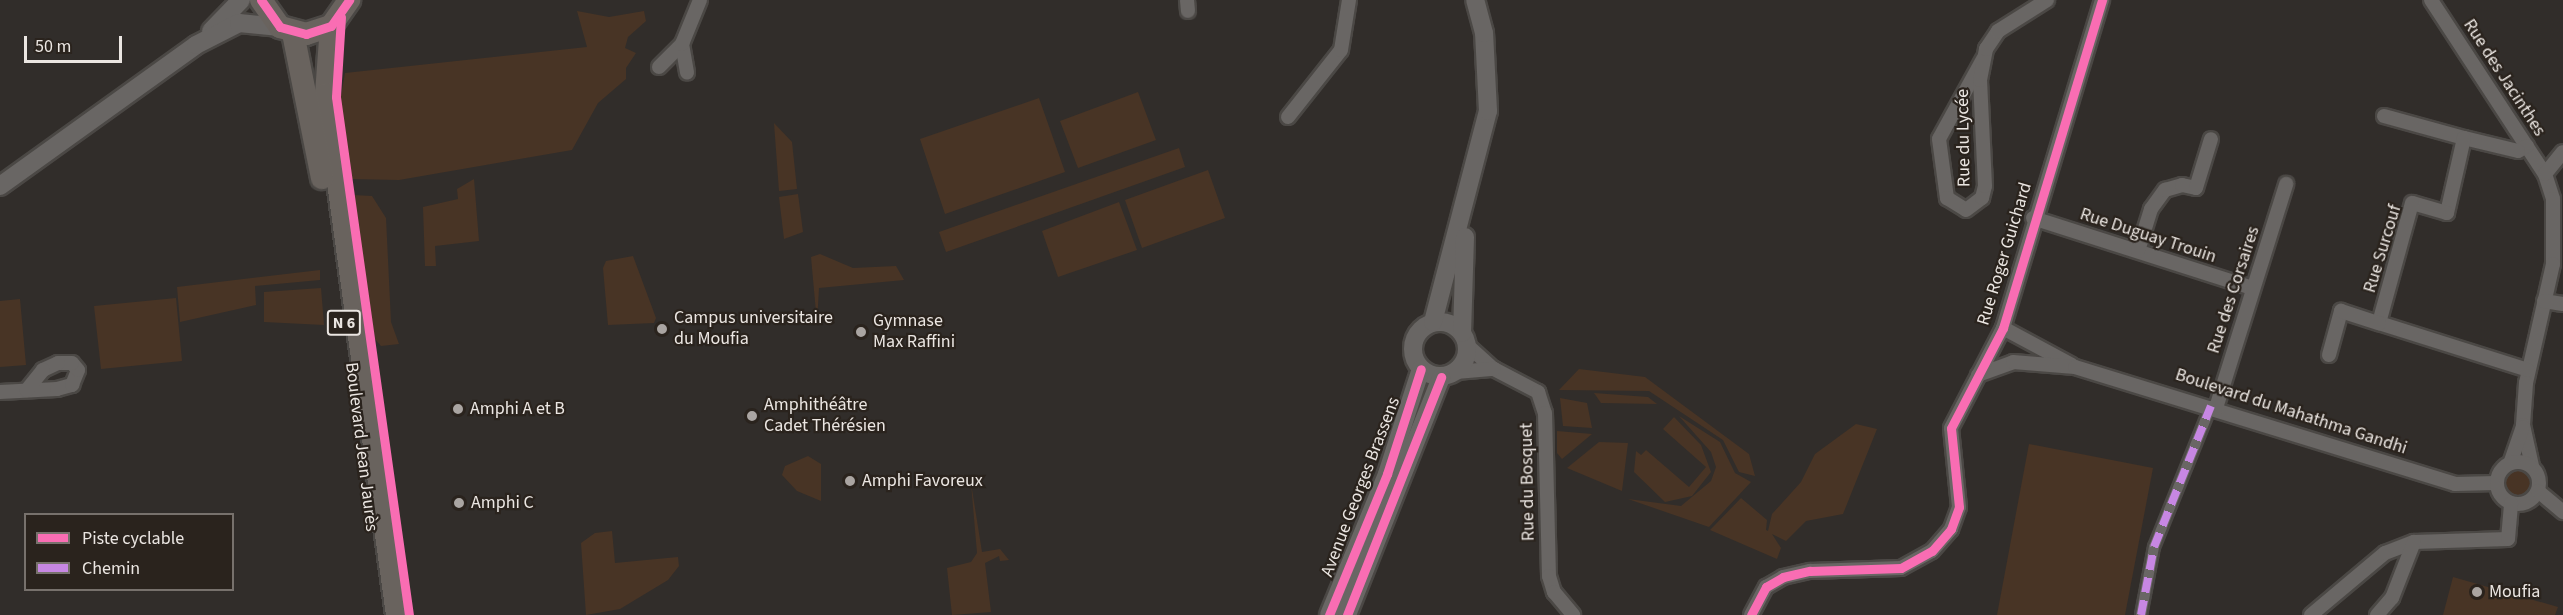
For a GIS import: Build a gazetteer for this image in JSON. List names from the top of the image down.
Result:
{
  "streets": {
    "main road": ["N 6", "Boulevard Jean Jaurès"],
    "street": [
      "Rue des Jacinthes",
      "Rue du Lycée",
      "Rue Duguay Trouin",
      "Rue Surcouf",
      "Rue Roger Guichard",
      "Rue des Corsaires",
      "Boulevard du Mahathma Gandhi",
      "Rue du Bosquet",
      "Avenue Georges Brassens"
    ]
  },
  "crossings": [
    ["Rue des Jacinthes", "Boulevard du Mahathma Gandhi"],
    ["Rue Duguay Trouin", "Rue Roger Guichard"],
    ["Rue Duguay Trouin", "Rue des Corsaires"],
    ["Rue Roger Guichard", "Boulevard du Mahathma Gandhi"],
    ["Rue des Corsaires", "Boulevard du Mahathma Gandhi"],
    ["Rue du Bosquet", "Avenue Georges Brassens"]
  ],
  "places": [
    "Campus universitaire du Moufia",
    "Gymnase Max Raffini",
    "Amphi A et B",
    "Amphithéâtre Cadet Thérésien",
    "Amphi Favoreux",
    "Amphi C",
    "Moufia"
  ],
  "legend": ["Piste cyclable", "Chemin"],
  "scale_bar": "50 m"
}
